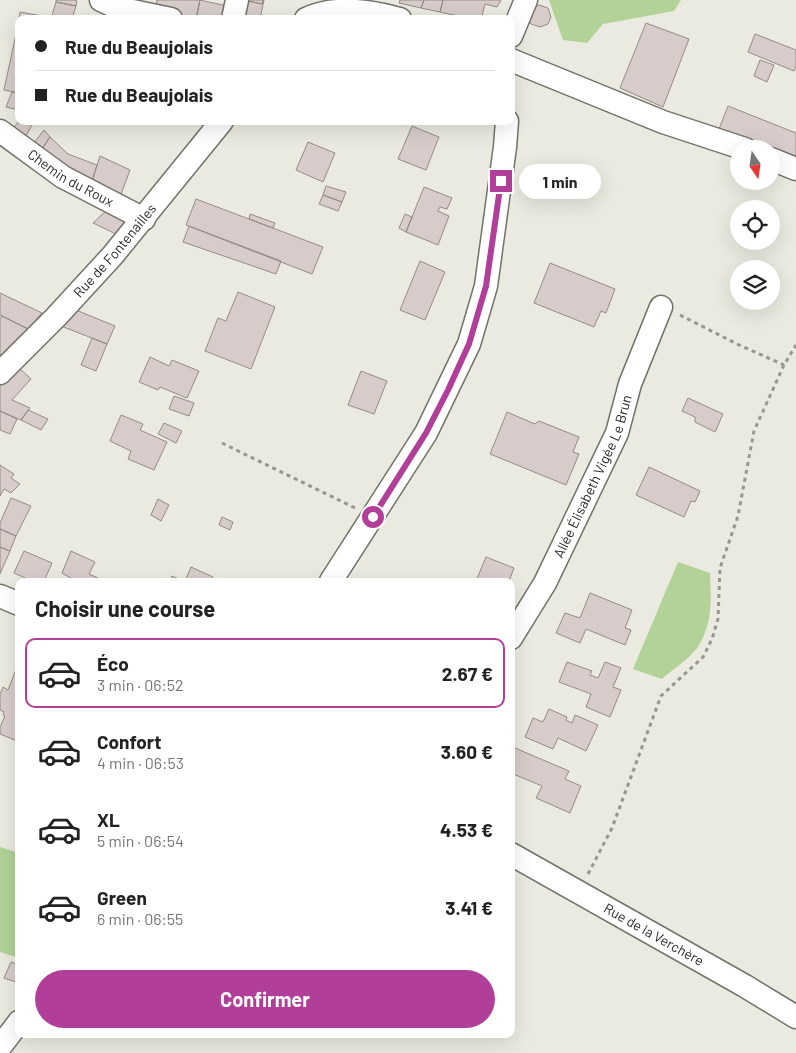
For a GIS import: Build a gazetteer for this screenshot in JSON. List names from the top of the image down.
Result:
{
  "streets": {
    "street": [
      "Chemin du Roux",
      "Rue de Fontenailles",
      "Allée Élisabeth Vigée Le Brun",
      "Rue de la Verchère"
    ]
  },
  "crossings": [
    ["Chemin du Roux", "Rue de Fontenailles"]
  ],
  "north": "bottom",
  "page": {
    "banner": ["Rue du Beaujolais", "Rue du Beaujolais"],
    "bubble": "1 min",
    "heading": "Choisir une course",
    "list": [
      {
        "name": "Éco",
        "note": "3 min · 06:52",
        "value": "2.67 €"
      },
      {
        "name": "Confort",
        "note": "4 min · 06:53",
        "value": "3.60 €"
      },
      {
        "name": "XL",
        "note": "5 min · 06:54",
        "value": "4.53 €"
      },
      {
        "name": "Green",
        "note": "6 min · 06:55",
        "value": "3.41 €"
      }
    ],
    "buttons": "Confirmer"
  }
}
